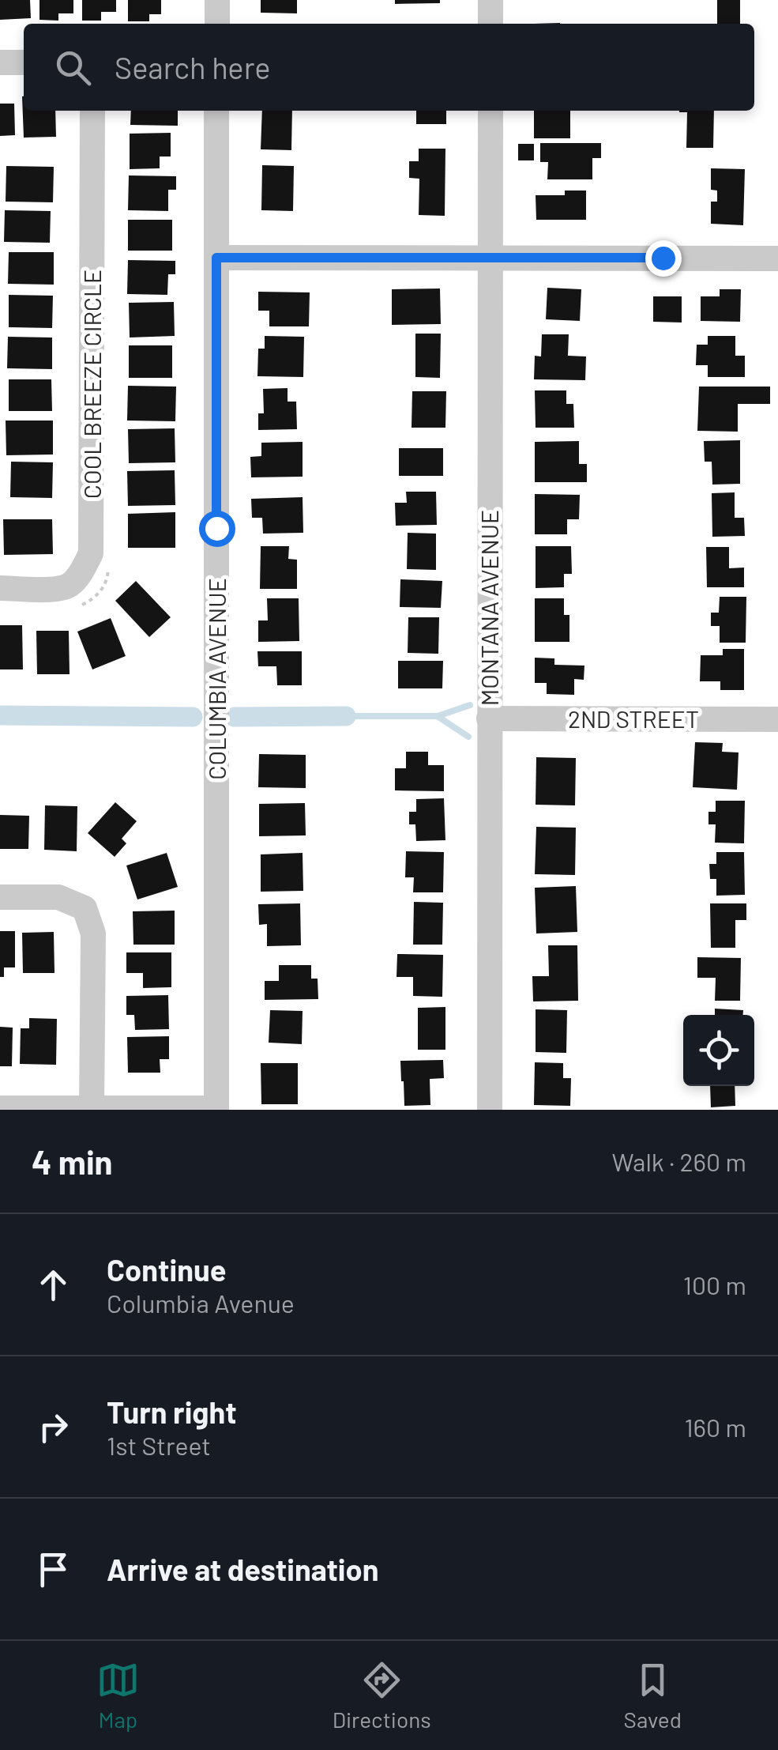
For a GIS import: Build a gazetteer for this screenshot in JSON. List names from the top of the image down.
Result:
{
  "streets": {
    "street": [
      "COOL BREEZE CIRCLE",
      "MONTANA AVENUE",
      "COLUMBIA AVENUE",
      "2ND STREET"
    ]
  },
  "crossings": [
    ["MONTANA AVENUE", "2ND STREET"]
  ],
  "page": {
    "search": "Search here",
    "heading": ["4 min", "Walk · 260 m"],
    "list": [
      ["Continue", "Columbia Avenue", "100 m"],
      ["Turn right", "1st Street", "160 m"],
      "Arrive at destination"
    ],
    "nav": ["Map", "Directions", "Saved"]
  }
}
